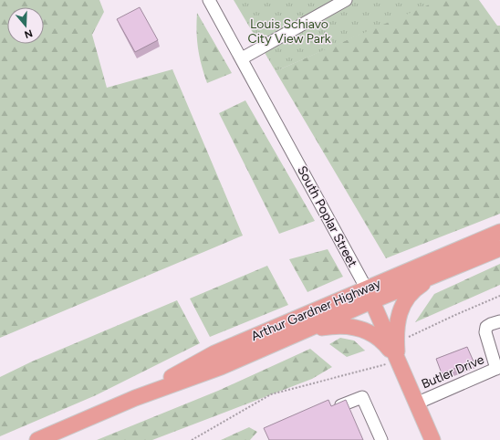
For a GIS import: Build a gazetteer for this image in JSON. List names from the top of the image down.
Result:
{
  "streets": {
    "main road": ["South Poplar Street", "Arthur Gardner Highway"],
    "street": ["Butler Drive"]
  },
  "crossings": [
    ["South Poplar Street", "Arthur Gardner Highway"],
    ["South Poplar Street", "Butler Drive"]
  ],
  "parks": ["Louis Schiavo City View Park"],
  "north": "bottom"
}
